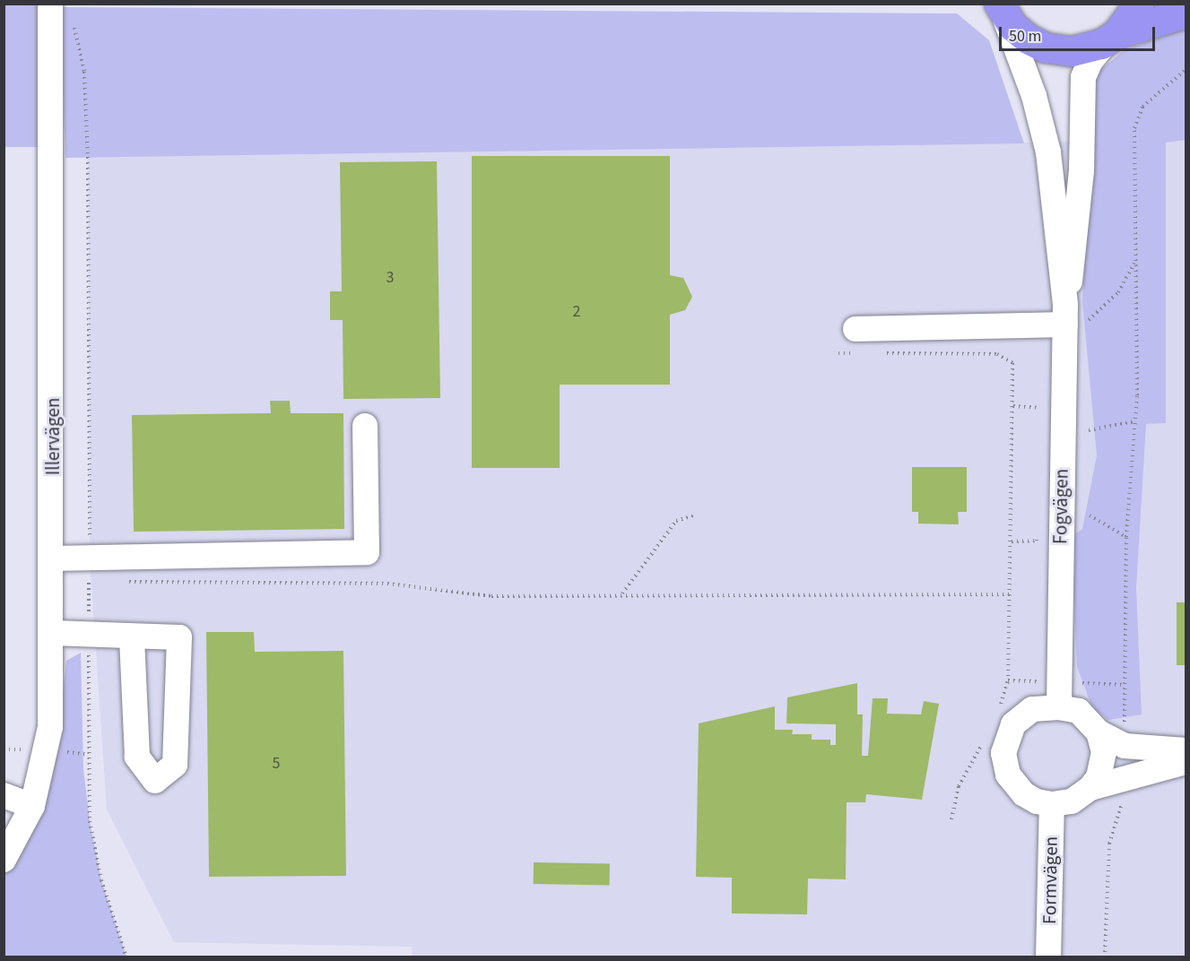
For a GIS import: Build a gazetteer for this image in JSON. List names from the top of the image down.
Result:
{
  "streets": {
    "street": ["Illervägen", "Fogvägen", "Formvägen"]
  },
  "crossings": [
    ["Fogvägen", "Formvägen"]
  ],
  "house_numbers": ["3", "2", "5"],
  "scale_bar": "50 m"
}
